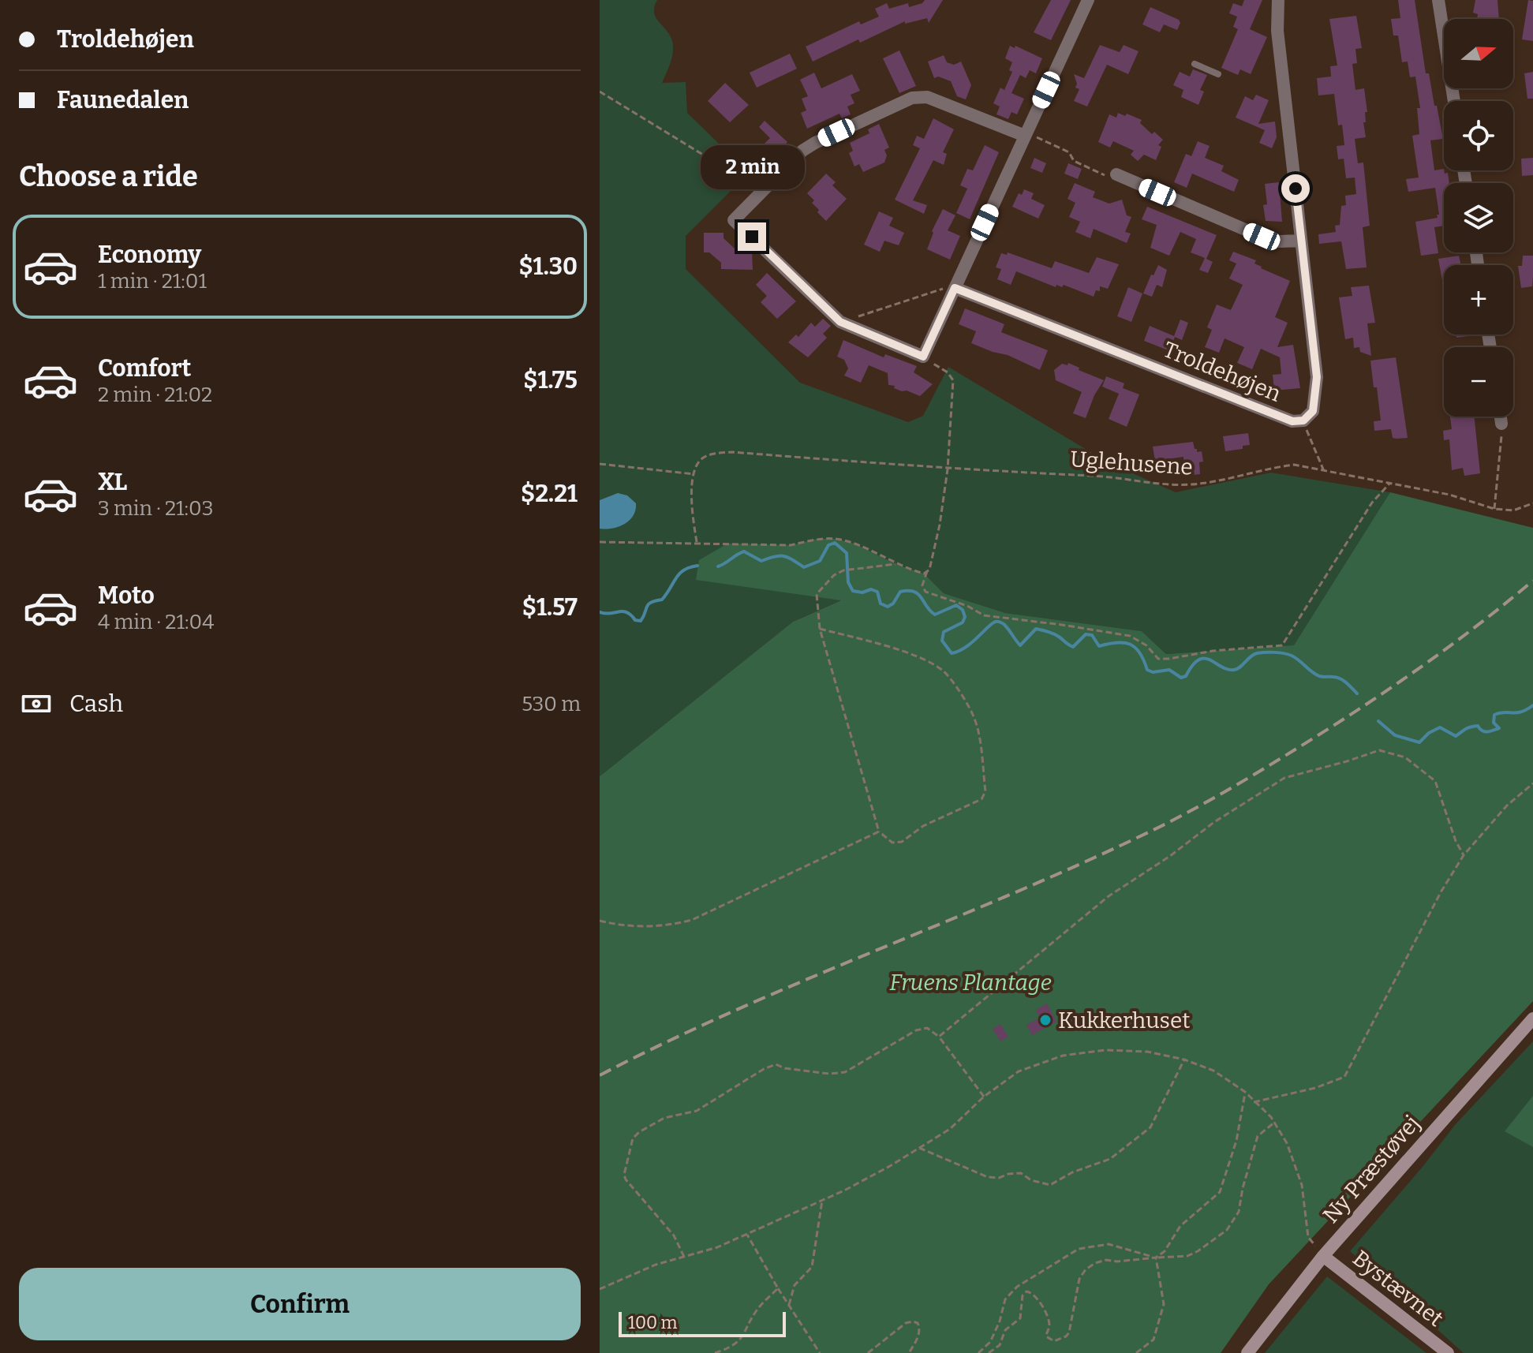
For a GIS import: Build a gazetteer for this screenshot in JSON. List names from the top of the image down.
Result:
{
  "streets": {
    "street": ["Troldehøjen", "Ny Præstøvej", "Bystævnet"],
    "path": ["Uglehusene"]
  },
  "crossings": [
    ["Ny Præstøvej", "Bystævnet"]
  ],
  "parks": ["Fruens Plantage"],
  "places": ["Kukkerhuset"],
  "scale_bar": "100 m",
  "north": "right",
  "page": {
    "banner": ["Troldehøjen", "Faunedalen"],
    "map_buttons": ["+", "−"],
    "heading": "Choose a ride",
    "bubble": "2 min",
    "list": [
      {
        "name": "Economy",
        "note": "1 min · 21:01",
        "value": "$1.30"
      },
      {
        "name": "Comfort",
        "note": "2 min · 21:02",
        "value": "$1.75"
      },
      {
        "name": "XL",
        "note": "3 min · 21:03",
        "value": "$2.21"
      },
      {
        "name": "Moto",
        "note": "4 min · 21:04",
        "value": "$1.57"
      }
    ],
    "pay": ["Cash", "530 m"],
    "buttons": "Confirm",
    "scale": "100 m"
  }
}
